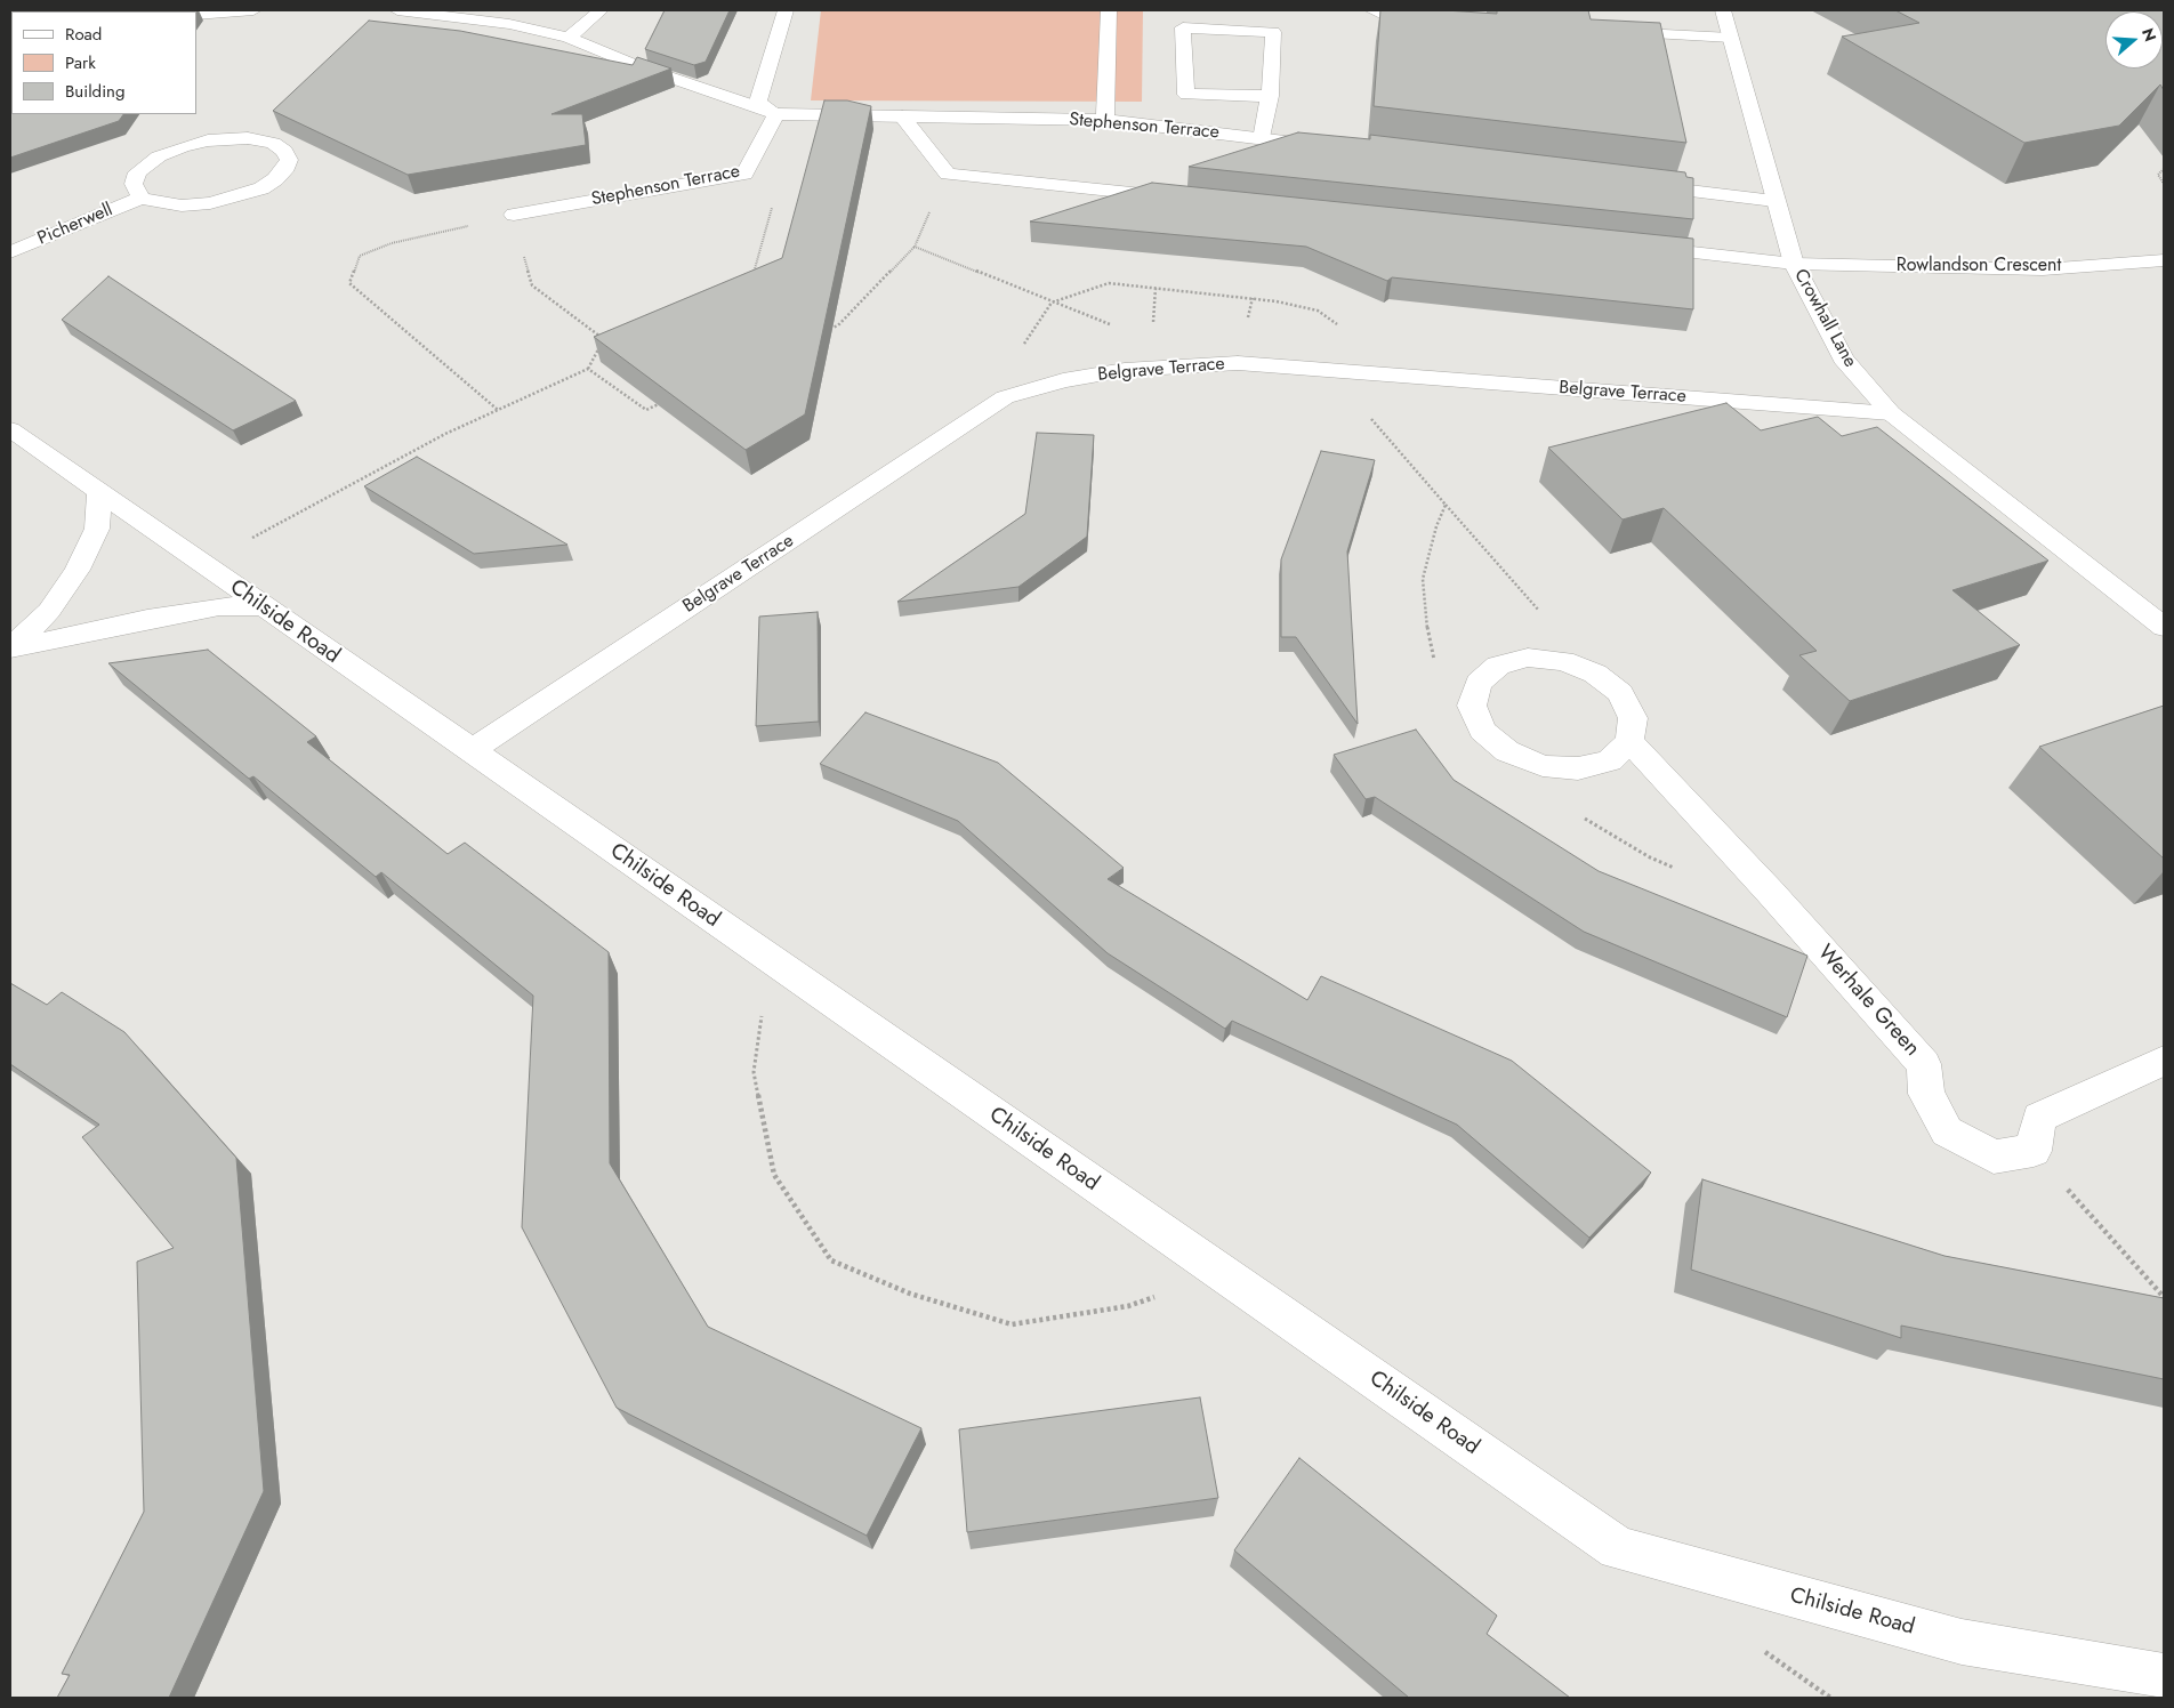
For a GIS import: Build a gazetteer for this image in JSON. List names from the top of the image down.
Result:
{
  "streets": {
    "street": [
      "Stephenson Terrace",
      "Picherwell",
      "Rowlandson Crescent",
      "Crowhall Lane",
      "Belgrave Terrace",
      "Chilside Road",
      "Werhale Green"
    ]
  },
  "crossings": [
    ["Rowlandson Crescent", "Crowhall Lane"],
    ["Crowhall Lane", "Belgrave Terrace"],
    ["Belgrave Terrace", "Chilside Road"]
  ],
  "legend": ["Road", "Park", "Building"],
  "north": "right"
}
